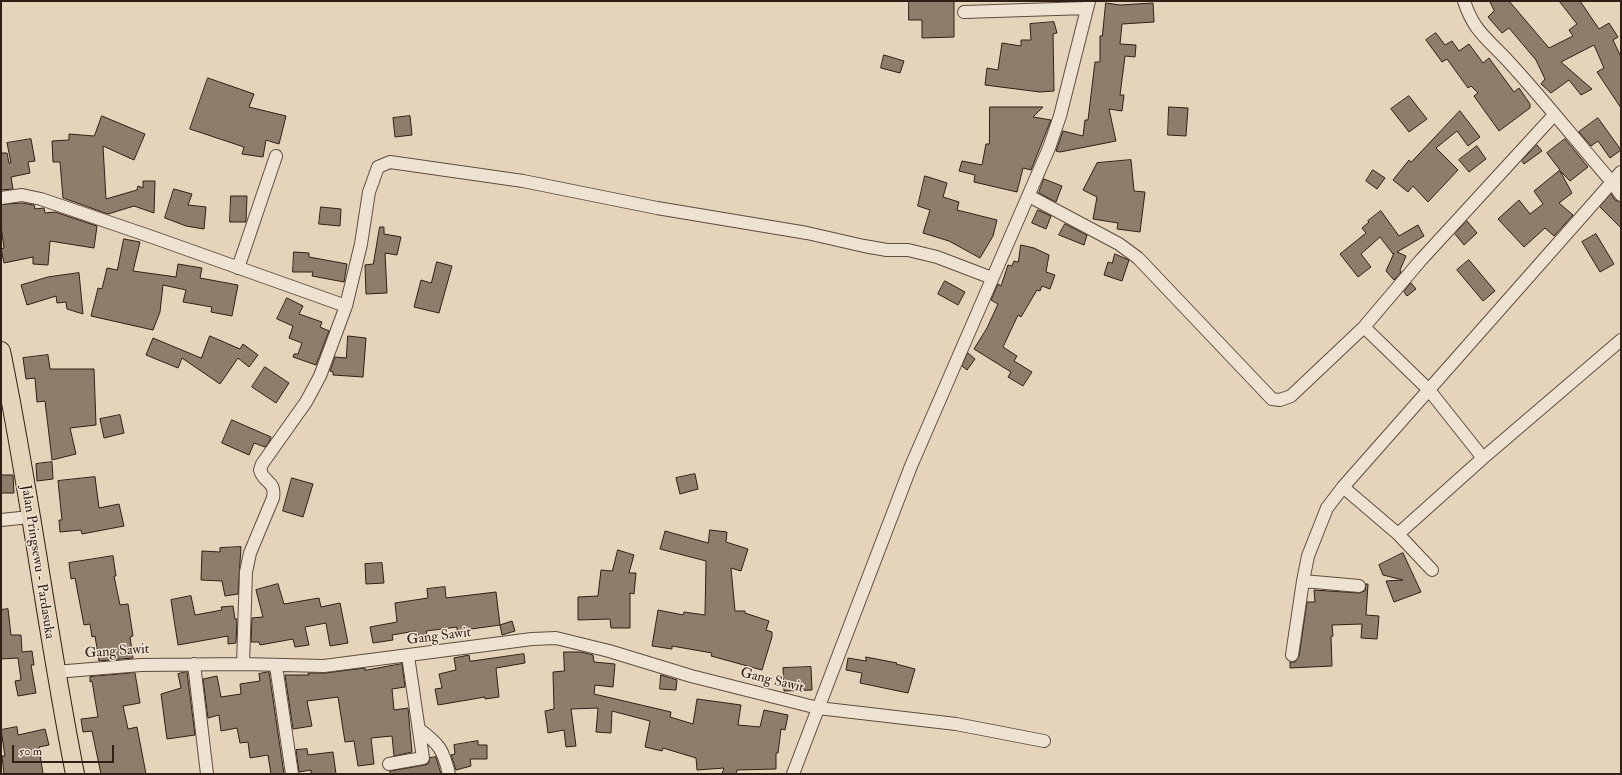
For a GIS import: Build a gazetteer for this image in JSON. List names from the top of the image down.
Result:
{
  "streets": {
    "main road": ["Jalan Pringsewu - Pardasuka"],
    "street": ["Gang Sawit"]
  },
  "crossings": [
    ["Jalan Pringsewu - Pardasuka", "Gang Sawit"]
  ],
  "scale_bar": "50 m"
}
